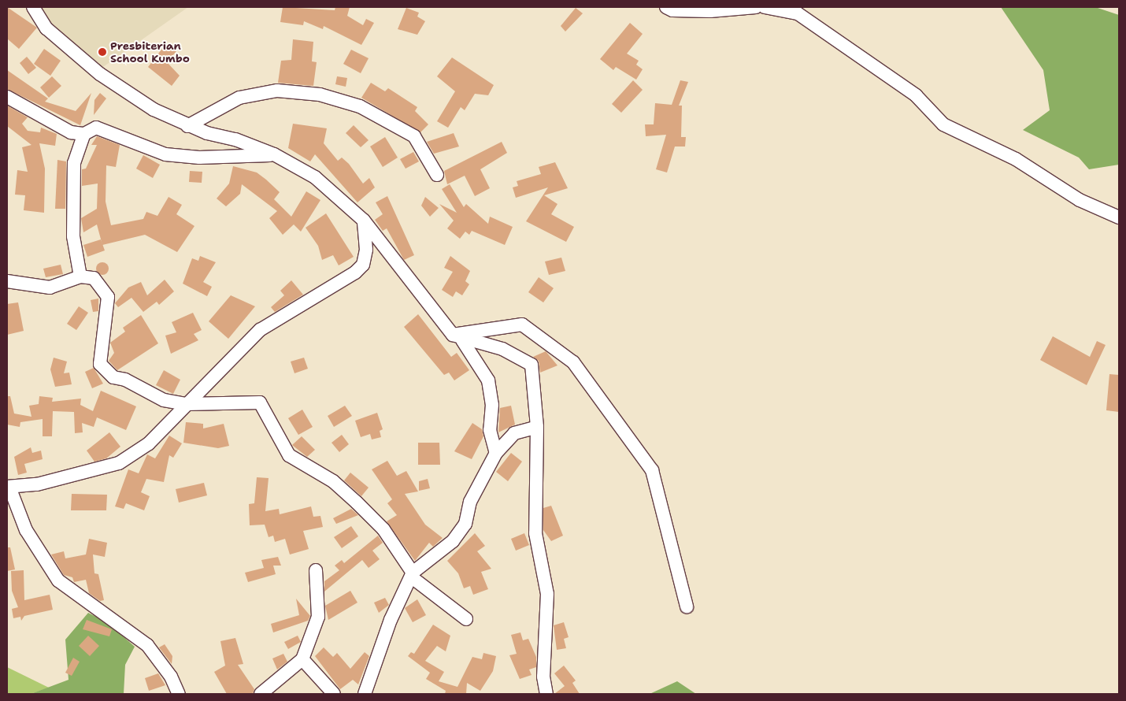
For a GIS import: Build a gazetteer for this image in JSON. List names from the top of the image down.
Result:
{
  "places": ["Presbiterian School Kumbo"]
}
